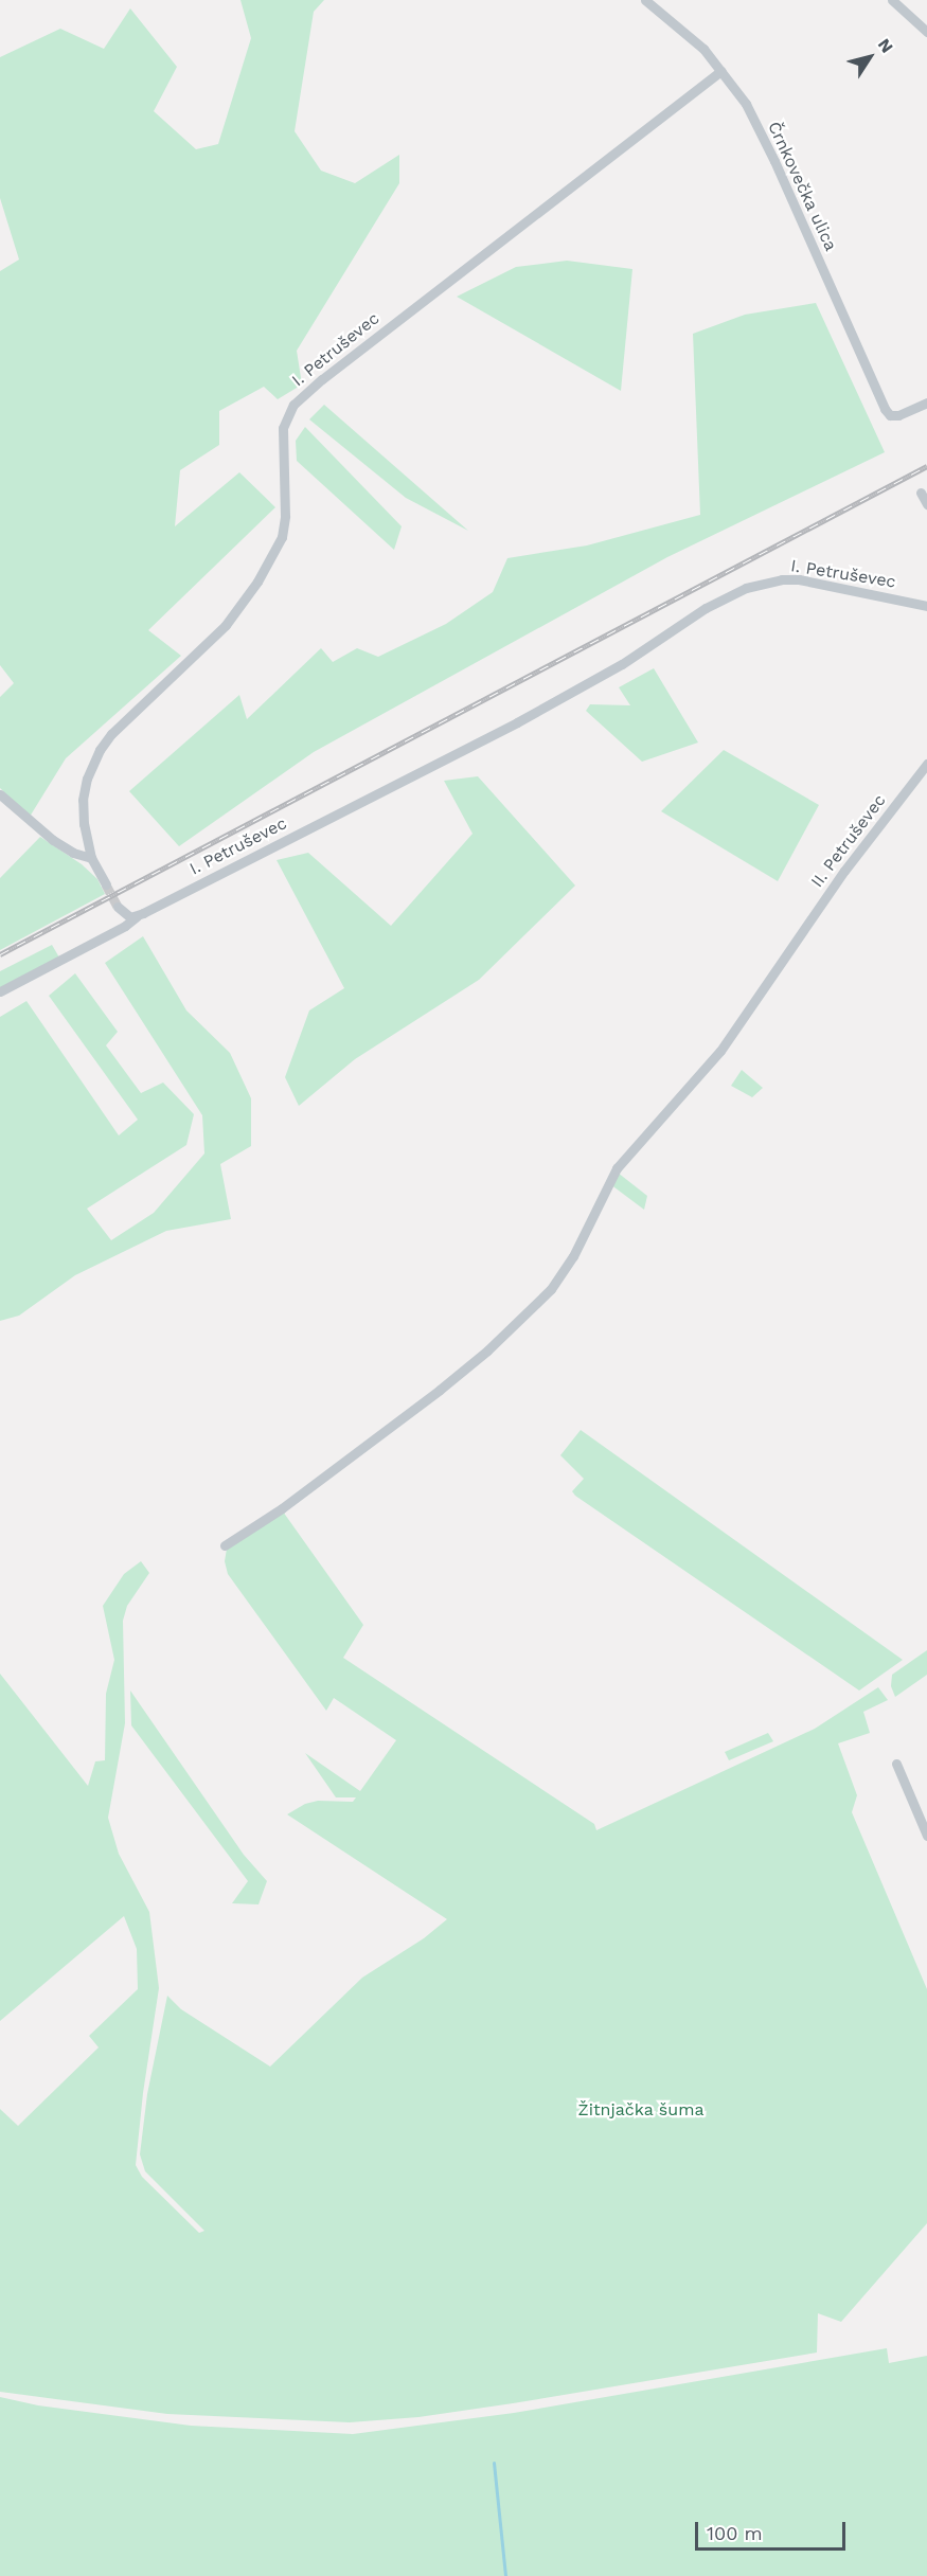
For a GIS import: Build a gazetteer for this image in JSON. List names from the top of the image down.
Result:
{
  "streets": {
    "street": ["Črnkovečka ulica", "I. Petruševec", "II. Petruševec"]
  },
  "crossings": [
    ["Črnkovečka ulica", "I. Petruševec"]
  ],
  "parks": ["Žitnjačka šuma"],
  "scale_bar": "100 m",
  "north": "top right"
}
